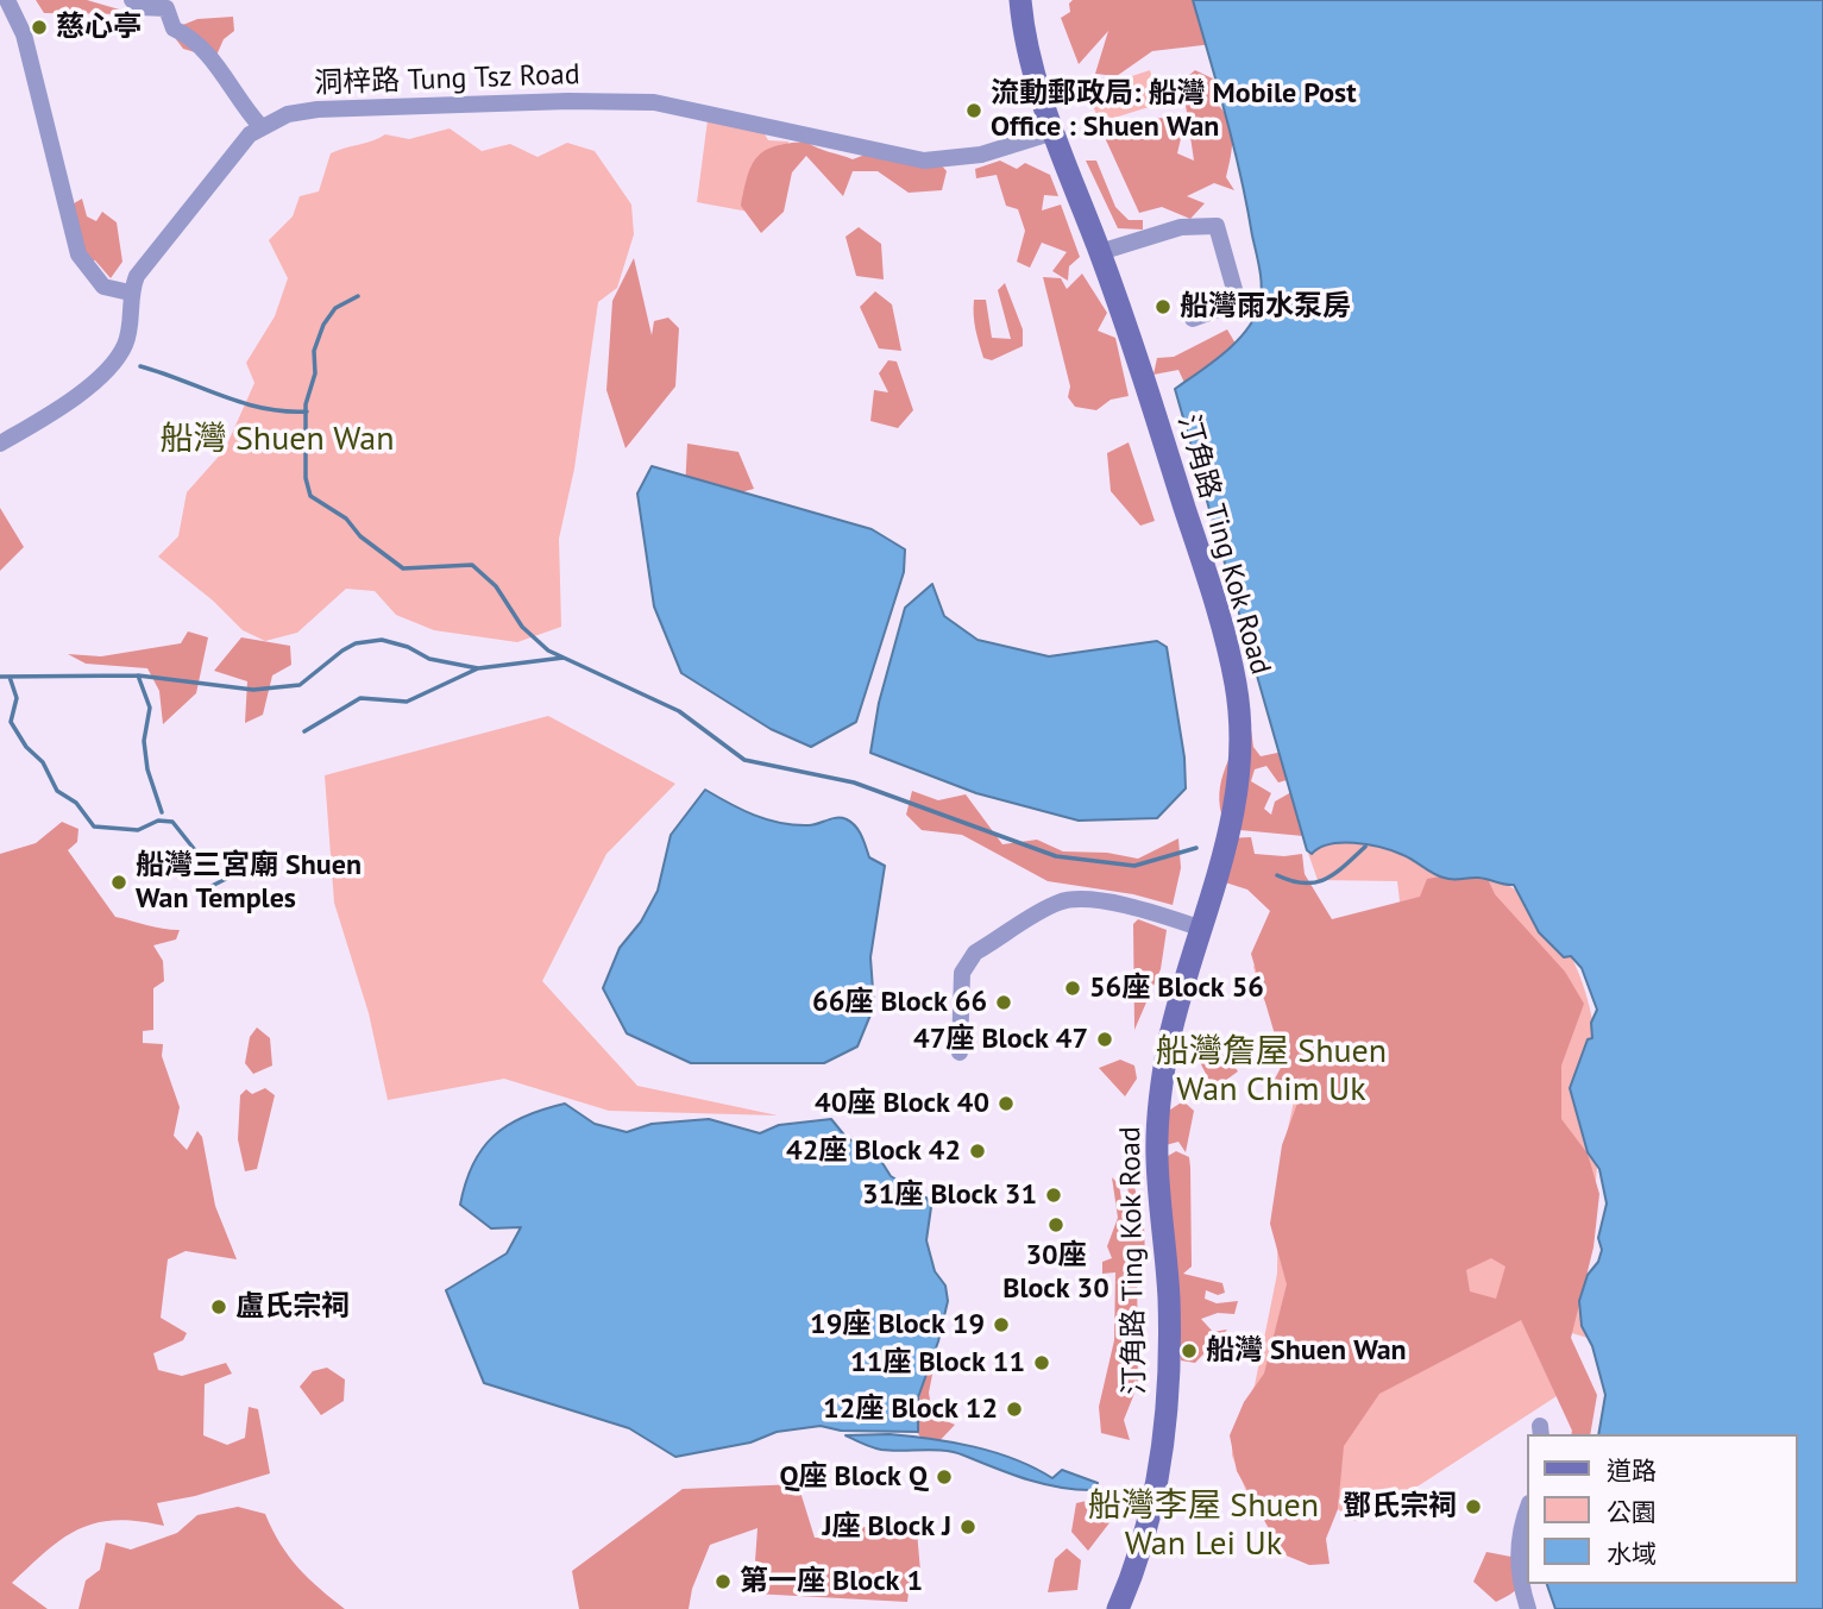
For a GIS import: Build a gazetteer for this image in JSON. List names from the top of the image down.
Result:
{
  "streets": {
    "main road": ["汀角路 Ting Kok Road"],
    "street": ["洞梓路 Tung Tsz Road"]
  },
  "crossings": [
    ["洞梓路 Tung Tsz Road", "汀角路 Ting Kok Road"]
  ],
  "districts": ["船灣 Shuen Wan", "船灣詹屋 Shuen Wan Chim Uk", "船灣李屋 Shuen Wan Lei Uk"],
  "places": [
    "慈心亭",
    "流動郵政局: 船灣 Mobile Post Office : Shuen Wan",
    "船灣雨水泵房",
    "船灣三宮廟 Shuen Wan Temples",
    "56座 Block 56",
    "66座 Block 66",
    "47座 Block 47",
    "40座 Block 40",
    "42座 Block 42",
    "31座 Block 31",
    "30座 Block 30",
    "盧氏宗祠",
    "19座 Block 19",
    "船灣 Shuen Wan",
    "11座 Block 11",
    "12座 Block 12",
    "Q座 Block Q",
    "鄧氏宗祠",
    "J座 Block J",
    "第一座 Block 1"
  ],
  "legend": ["道路", "公園", "水域"]
}
